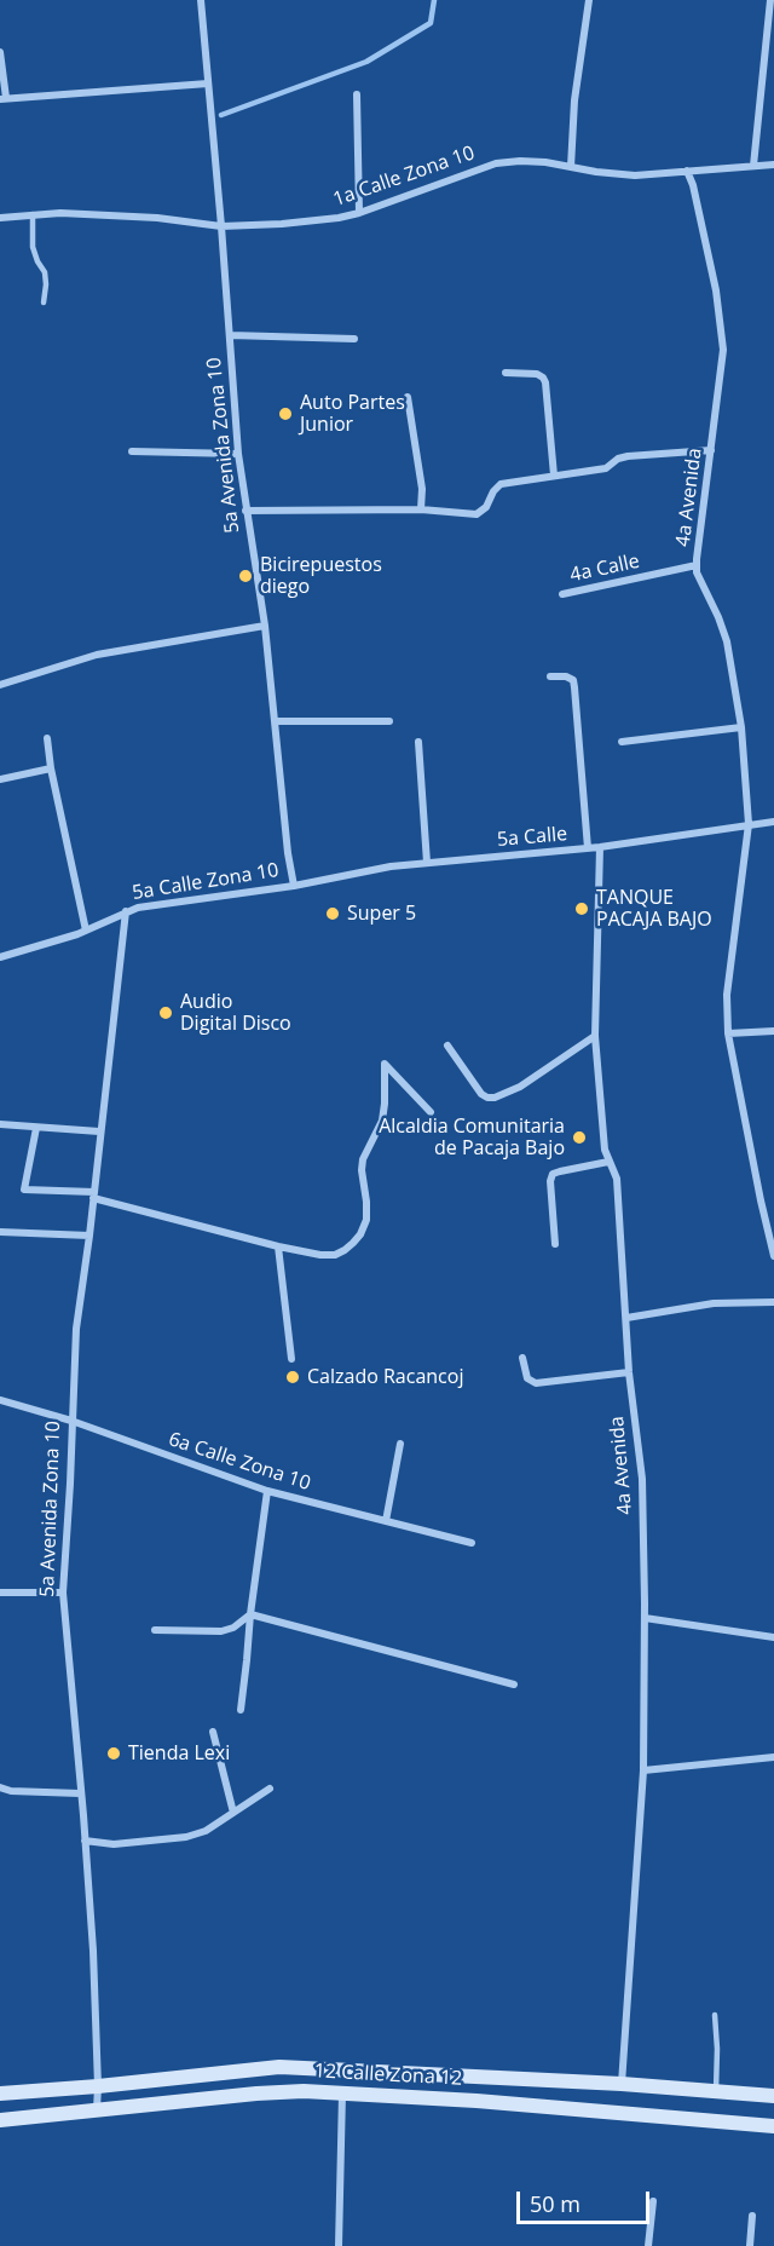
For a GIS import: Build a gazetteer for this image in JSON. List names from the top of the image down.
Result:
{
  "streets": {
    "street": [
      "1a Calle Zona 10",
      "5a Avenida Zona 10",
      "4a Avenida",
      "4a Calle",
      "5a Calle",
      "5a Calle Zona 10",
      "6a Calle Zona 10",
      "12 Calle Zona 12"
    ]
  },
  "crossings": [
    ["1a Calle Zona 10", "5a Avenida Zona 10"],
    ["1a Calle Zona 10", "4a Avenida"],
    ["5a Avenida Zona 10", "5a Calle"],
    ["5a Avenida Zona 10", "5a Calle Zona 10"],
    ["5a Avenida Zona 10", "6a Calle Zona 10"],
    ["5a Avenida Zona 10", "12 Calle Zona 12"],
    ["4a Avenida", "4a Calle"],
    ["4a Avenida", "5a Calle"],
    ["4a Avenida", "12 Calle Zona 12"],
    ["5a Calle", "5a Calle Zona 10"]
  ],
  "places": [
    "Auto Partes Junior",
    "Bicirepuestos diego",
    "TANQUE PACAJA BAJO",
    "Super 5",
    "Audio Digital Disco",
    "Alcaldia Comunitaria de Pacaja Bajo",
    "Calzado Racancoj",
    "Tienda Lexi"
  ],
  "scale_bar": "50 m"
}
